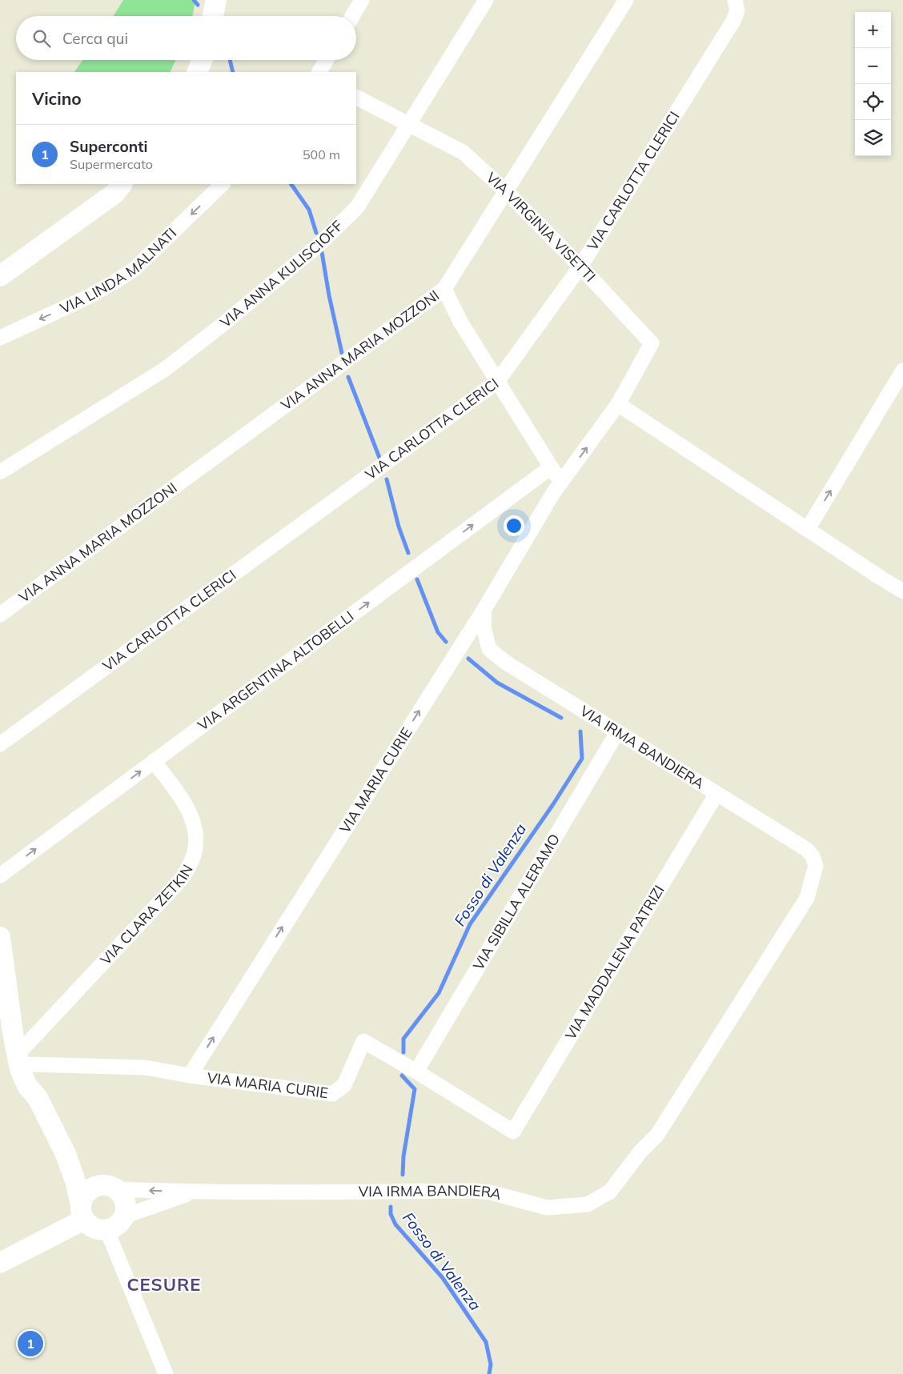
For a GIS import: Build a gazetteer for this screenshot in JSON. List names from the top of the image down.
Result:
{
  "streets": {
    "street": [
      "VIA CARLOTTA CLERICI",
      "VIA VIRGINIA VISETTI",
      "VIA LINDA MALNATI",
      "VIA ANNA KULISCIOFF",
      "VIA ANNA MARIA MOZZONI",
      "VIA ARGENTINA ALTOBELLI",
      "VIA IRMA BANDIERA",
      "VIA MARIA CURIE",
      "VIA SIBILLA ALERAMO",
      "VIA CLARA ZETKIN",
      "VIA MADDALENA PATRIZI"
    ]
  },
  "crossings": [
    ["VIA CARLOTTA CLERICI", "VIA VIRGINIA VISETTI"],
    ["VIA VIRGINIA VISETTI", "VIA ANNA KULISCIOFF"],
    ["VIA VIRGINIA VISETTI", "VIA ANNA MARIA MOZZONI"],
    ["VIA VIRGINIA VISETTI", "VIA MARIA CURIE"],
    ["VIA ARGENTINA ALTOBELLI", "VIA CLARA ZETKIN"],
    ["VIA IRMA BANDIERA", "VIA MARIA CURIE"],
    ["VIA IRMA BANDIERA", "VIA SIBILLA ALERAMO"],
    ["VIA IRMA BANDIERA", "VIA MADDALENA PATRIZI"],
    ["VIA MARIA CURIE", "VIA SIBILLA ALERAMO"],
    ["VIA MARIA CURIE", "VIA CLARA ZETKIN"],
    ["VIA MARIA CURIE", "VIA MADDALENA PATRIZI"],
    ["VIA SIBILLA ALERAMO", "VIA MADDALENA PATRIZI"]
  ],
  "one_way": ["VIA ARGENTINA ALTOBELLI", "VIA MARIA CURIE"],
  "districts": ["CESURE"],
  "water": ["Fosso di Valenza"],
  "page": {
    "map_buttons": ["+", "−"],
    "search": "Cerca qui",
    "heading": "Vicino",
    "list": [
      {
        "mark": "1",
        "name": "Superconti",
        "note": "Supermercato",
        "value": "500 m"
      }
    ],
    "pins": "1"
  }
}
